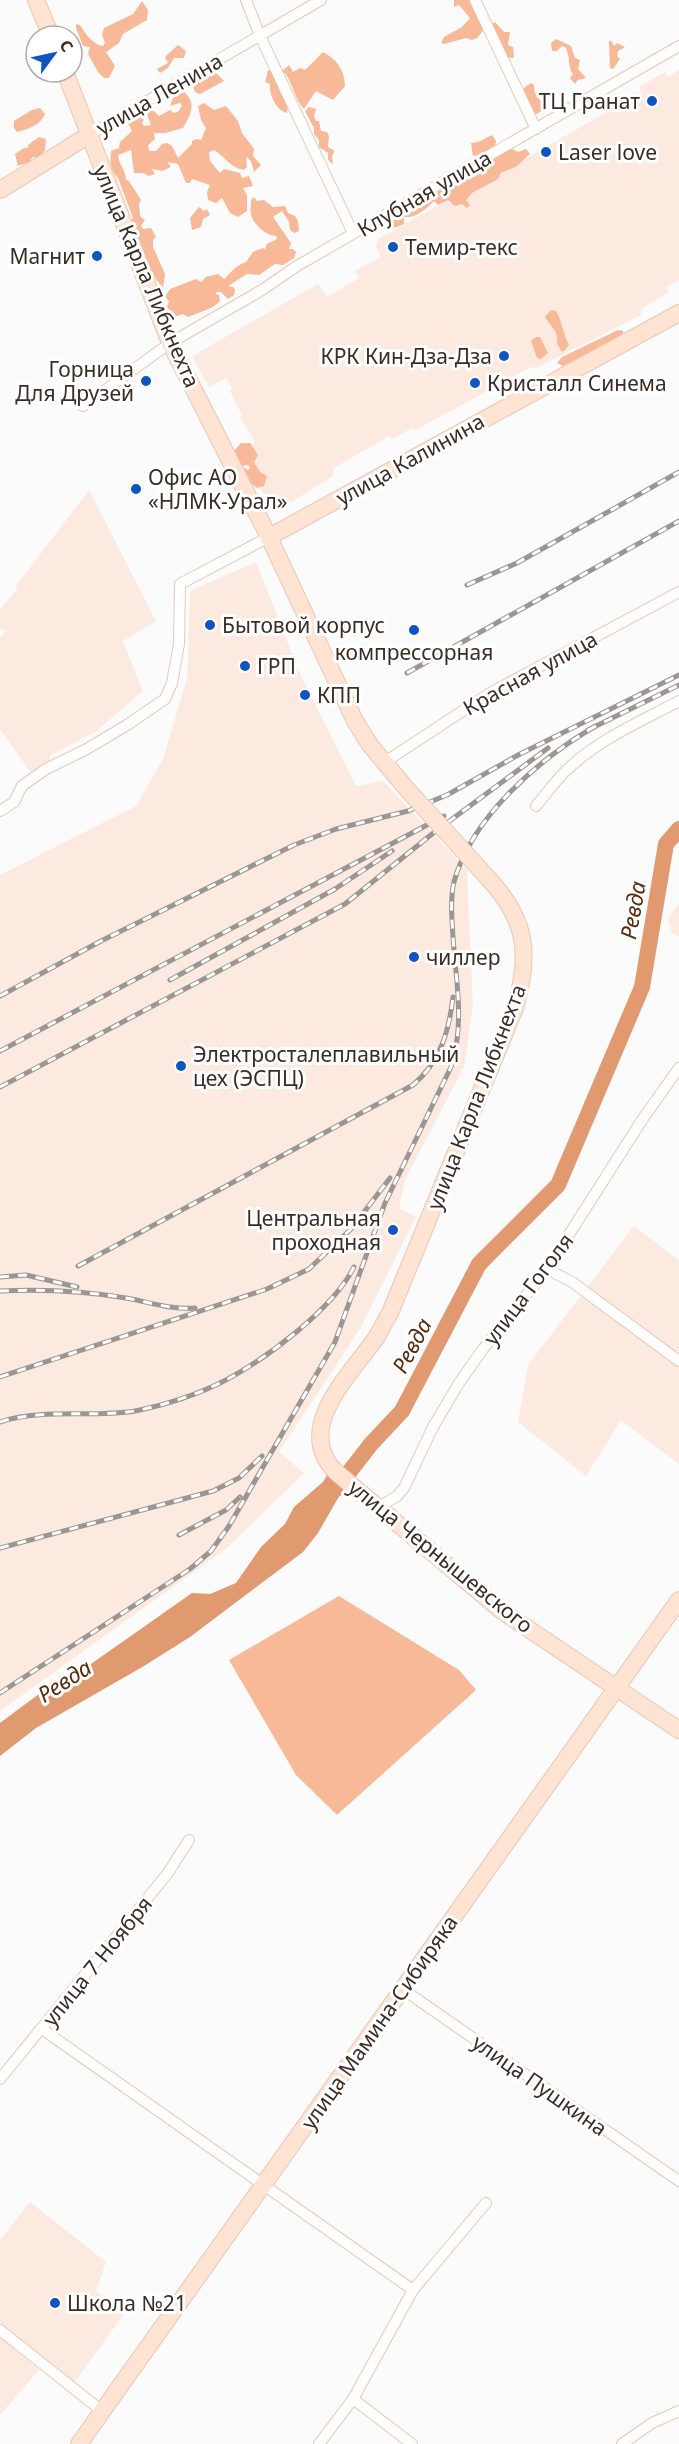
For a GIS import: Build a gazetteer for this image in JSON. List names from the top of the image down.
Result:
{
  "streets": {
    "main road": [
      "улица Ленина",
      "улица Карла Либкнехта",
      "улица Калинина",
      "улица Чернышевского",
      "улица Мамина-Сибиряка"
    ],
    "street": [
      "Клубная улица",
      "Красная улица",
      "улица Гоголя",
      "улица 7 Ноября",
      "улица Пушкина"
    ]
  },
  "crossings": [
    ["улица Ленина", "улица Карла Либкнехта"],
    ["Клубная улица", "улица Карла Либкнехта"],
    ["улица Карла Либкнехта", "улица Калинина"],
    ["улица Карла Либкнехта", "Красная улица"],
    ["улица Карла Либкнехта", "улица Чернышевского"],
    ["улица Гоголя", "улица Чернышевского"],
    ["улица Чернышевского", "улица Мамина-Сибиряка"],
    ["улица Мамина-Сибиряка", "улица Пушкина"]
  ],
  "water": ["Ревда"],
  "places": [
    "ТЦ Гранат",
    "Laser love",
    "Темир-текс",
    "Магнит",
    "КРК Кин-Дза-Дза",
    "Горница Для Друзей",
    "Кристалл Синема",
    "Офис АО «НЛМК-Урал»",
    "Бытовой корпус",
    "компрессорная",
    "ГРП",
    "КПП",
    "чиллер",
    "Электросталеплавильный цех (ЭСПЦ)",
    "Центральная проходная",
    "Школа №21"
  ],
  "north": "top right"
}
